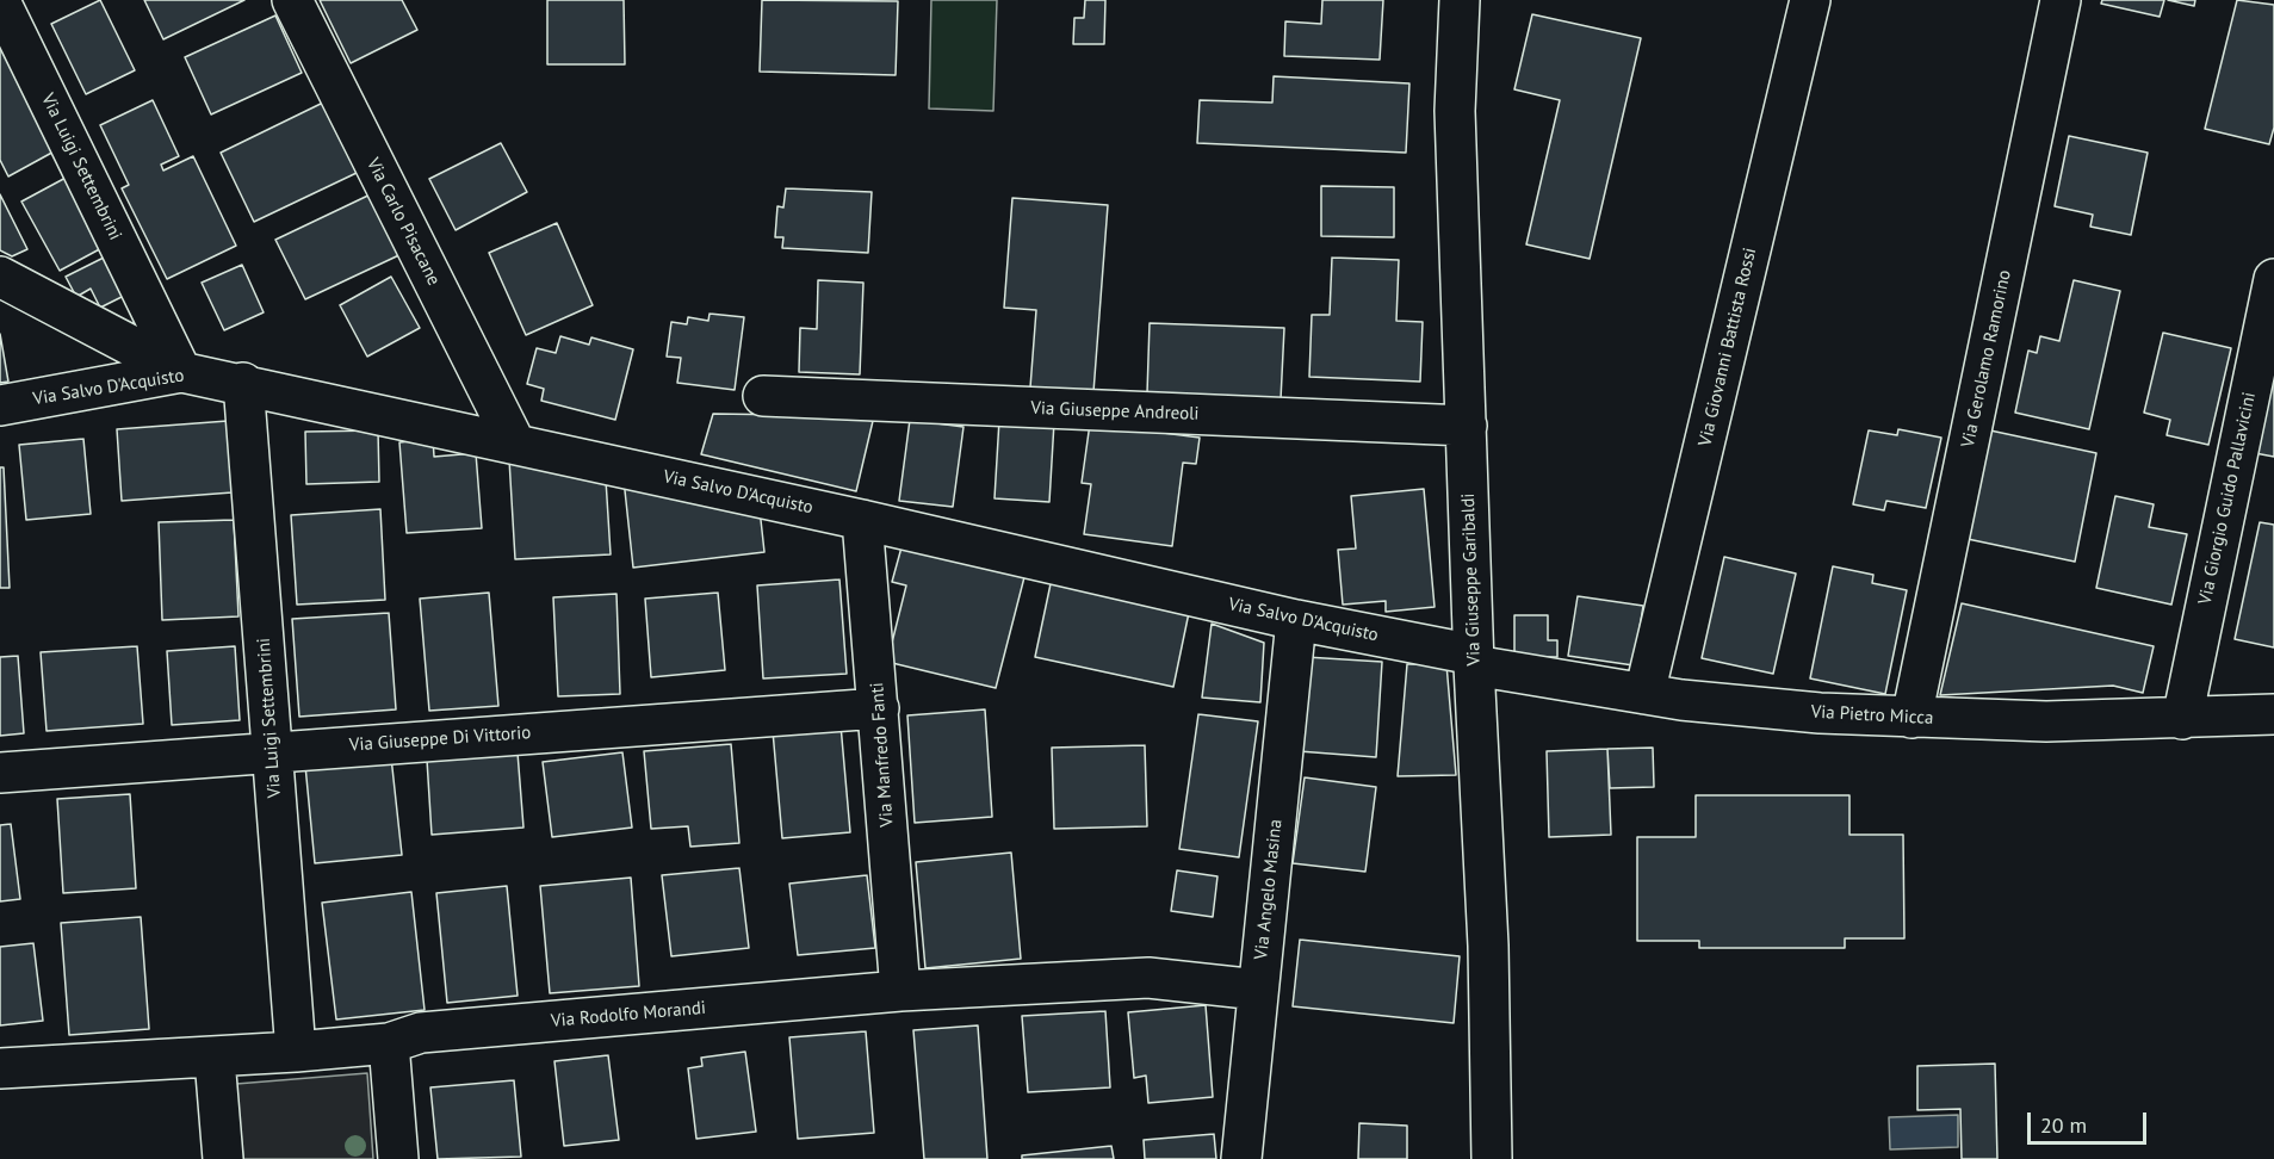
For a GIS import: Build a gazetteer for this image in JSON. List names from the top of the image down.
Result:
{
  "streets": {
    "street": [
      "Via Luigi Settembrini",
      "Via Carlo Pisacane",
      "Via Giovanni Battista Rossi",
      "Via Gerolamo Ramorino",
      "Via Salvo D'Acquisto",
      "Via Giuseppe Andreoli",
      "Via Giorgio Guido Pallavicini",
      "Via Giuseppe Garibaldi",
      "Via Pietro Micca",
      "Via Giuseppe Di Vittorio",
      "Via Manfredo Fanti",
      "Via Angelo Masina",
      "Via Rodolfo Morandi"
    ]
  },
  "crossings": [
    ["Via Luigi Settembrini", "Via Salvo D'Acquisto"],
    ["Via Luigi Settembrini", "Via Giuseppe Di Vittorio"],
    ["Via Luigi Settembrini", "Via Rodolfo Morandi"],
    ["Via Carlo Pisacane", "Via Salvo D'Acquisto"],
    ["Via Giovanni Battista Rossi", "Via Pietro Micca"],
    ["Via Gerolamo Ramorino", "Via Pietro Micca"],
    ["Via Salvo D'Acquisto", "Via Giuseppe Garibaldi"],
    ["Via Salvo D'Acquisto", "Via Pietro Micca"],
    ["Via Salvo D'Acquisto", "Via Manfredo Fanti"],
    ["Via Salvo D'Acquisto", "Via Angelo Masina"],
    ["Via Giuseppe Andreoli", "Via Giuseppe Garibaldi"],
    ["Via Giorgio Guido Pallavicini", "Via Pietro Micca"],
    ["Via Giuseppe Garibaldi", "Via Pietro Micca"],
    ["Via Giuseppe Di Vittorio", "Via Manfredo Fanti"],
    ["Via Manfredo Fanti", "Via Rodolfo Morandi"],
    ["Via Angelo Masina", "Via Rodolfo Morandi"]
  ],
  "scale_bar": "20 m"
}
